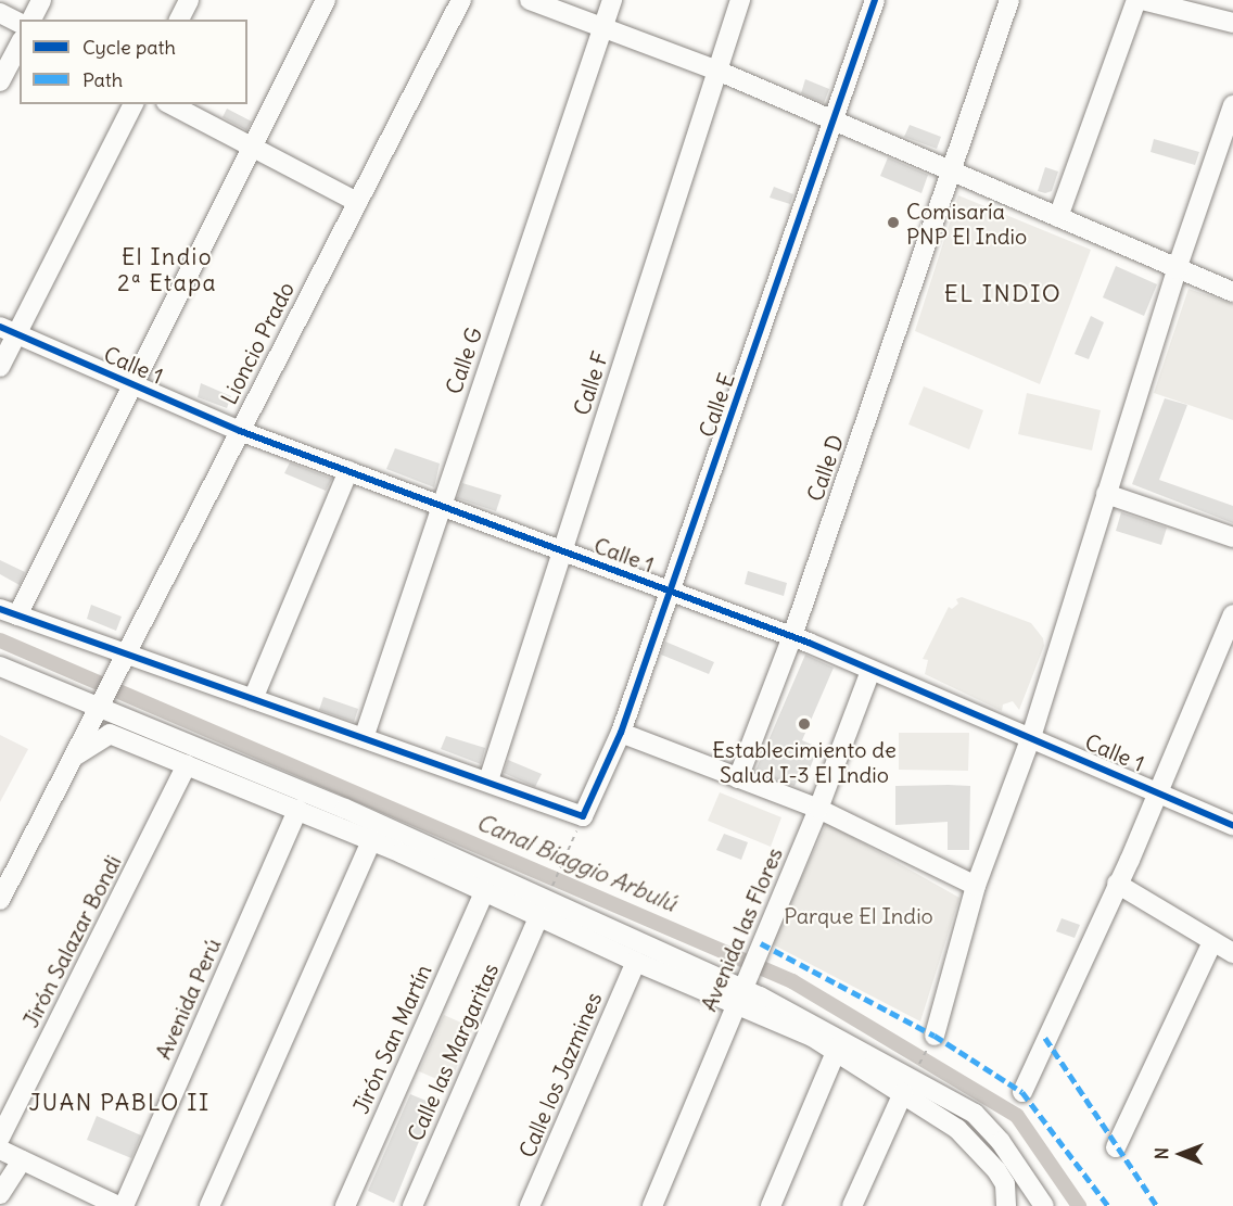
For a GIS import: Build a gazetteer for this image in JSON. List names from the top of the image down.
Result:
{
  "streets": {
    "street": [
      "Lioncio Prado",
      "Calle G",
      "Calle 1",
      "Calle F",
      "Calle E",
      "Calle D",
      "Avenida las Flores",
      "Jirón Salazar Bondi",
      "Avenida Perú",
      "Jirón San Martín",
      "Calle las Margaritas",
      "Calle los Jazmines"
    ]
  },
  "crossings": [
    ["Lioncio Prado", "Calle 1"],
    ["Calle G", "Calle 1"],
    ["Calle 1", "Calle F"],
    ["Calle 1", "Calle E"],
    ["Calle 1", "Calle D"],
    ["Calle 1", "Avenida las Flores"]
  ],
  "districts": ["El Indio 2ª Etapa", "EL INDIO", "JUAN PABLO II"],
  "water": ["Canal Biaggio Arbulú"],
  "parks": ["Parque El Indio"],
  "places": ["Comisaría PNP El Indio", "Establecimiento de Salud I-3 El Indio"],
  "legend": ["Cycle path", "Path"],
  "north": "left"
}
